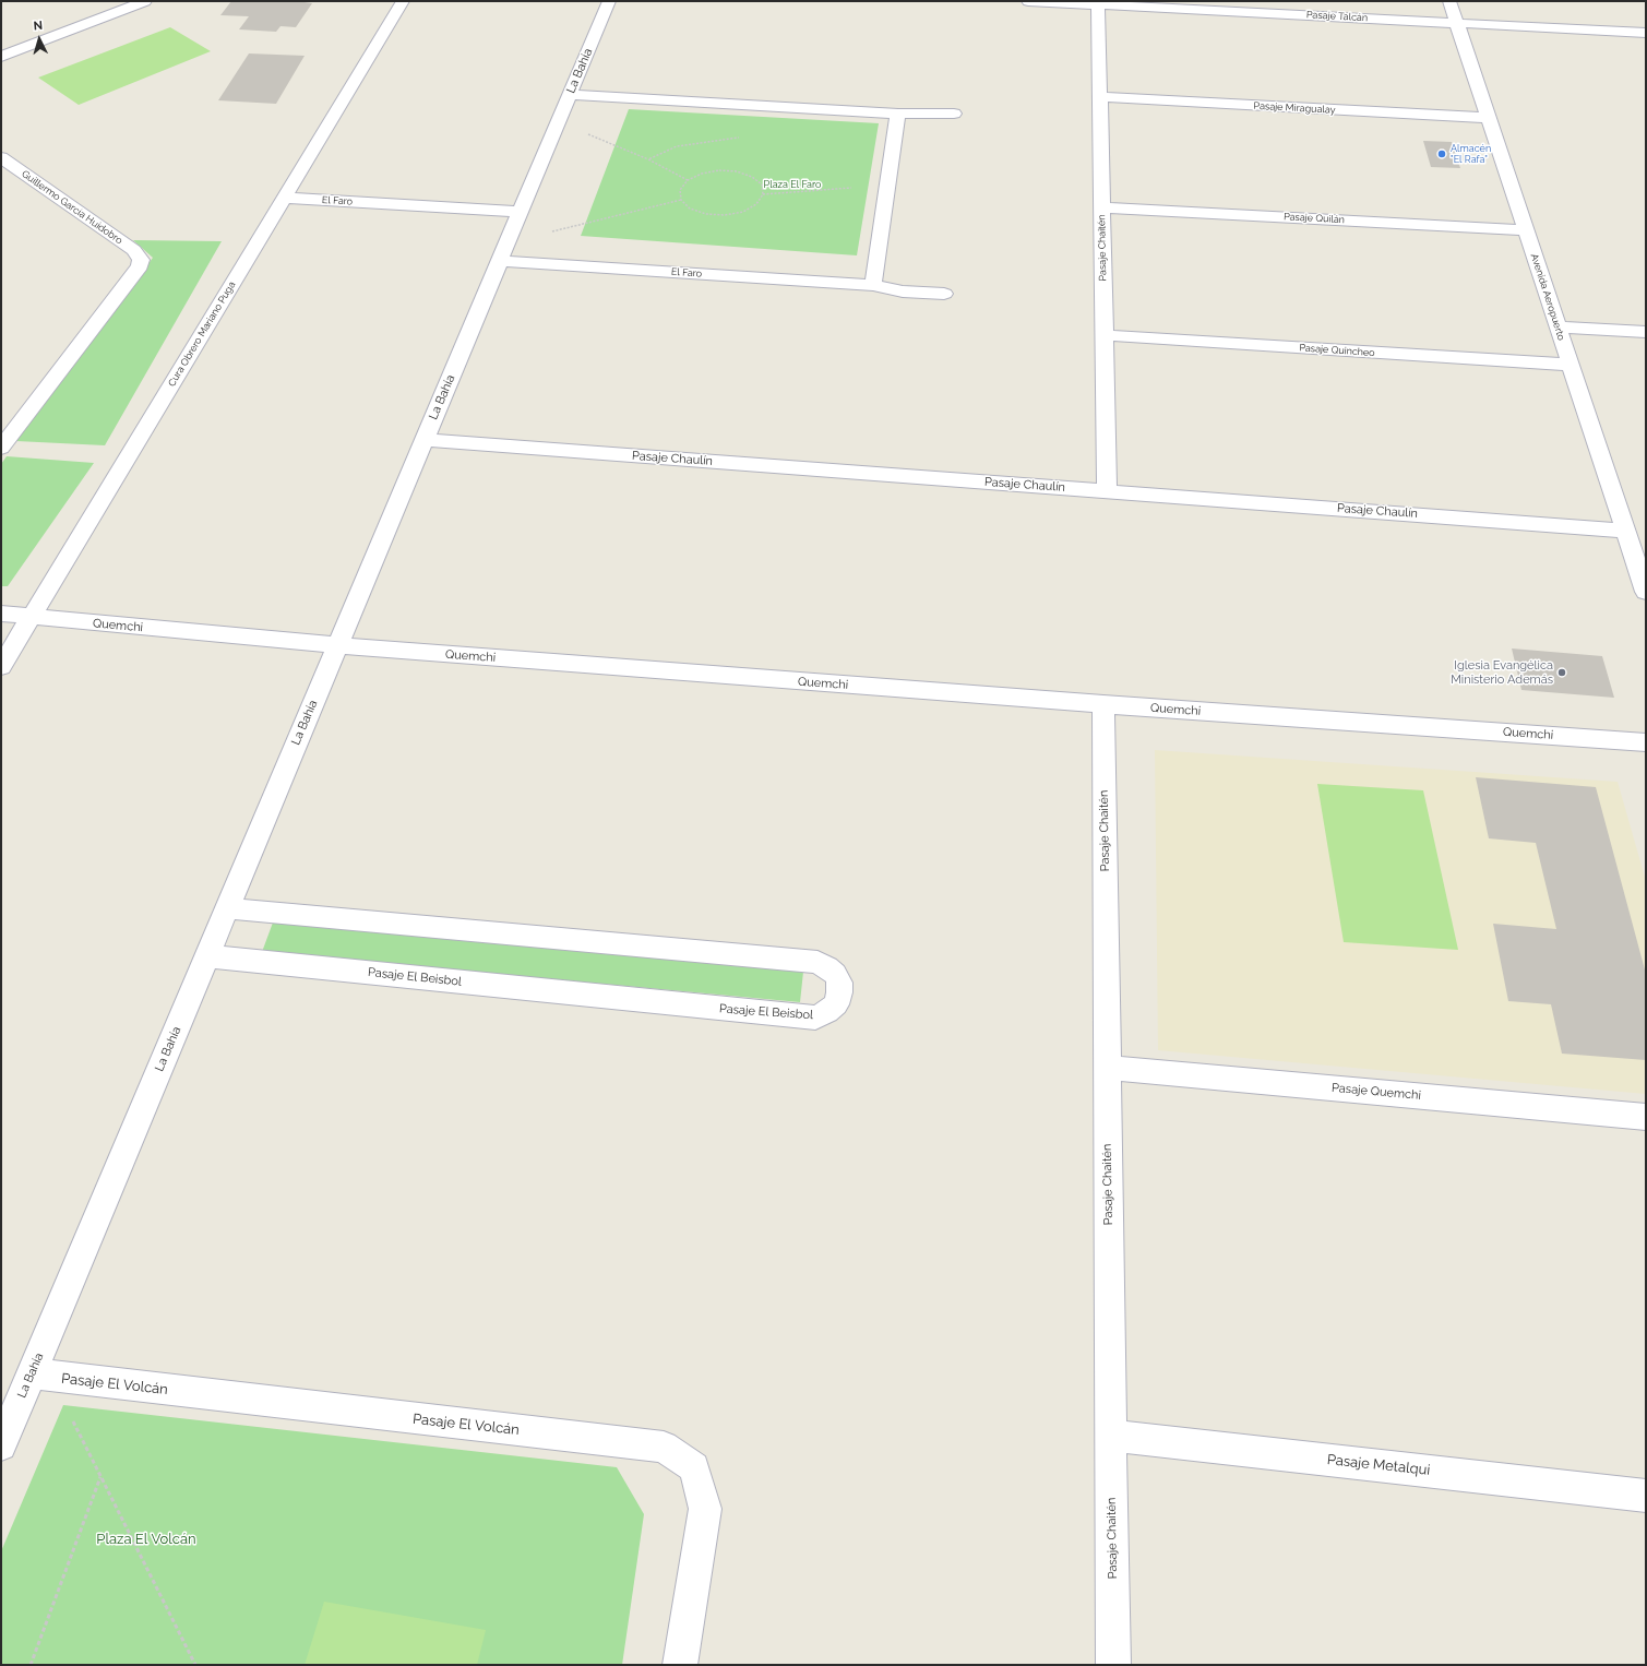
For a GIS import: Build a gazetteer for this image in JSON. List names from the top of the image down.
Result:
{
  "streets": {
    "street": [
      "Pasaje Talcán",
      "La Bahía",
      "Pasaje Miragualay",
      "El Faro",
      "Guillermo García Huidobro",
      "Pasaje Quilán",
      "Pasaje Chaitén",
      "Avenida Aeropuerto",
      "Cura Obrero Mariano Puga",
      "Pasaje Quincheo",
      "Pasaje Chaulín",
      "Quemchi",
      "Pasaje El Beisbol",
      "Pasaje Quemchi",
      "Pasaje El Volcán",
      "Pasaje Metalqui"
    ]
  },
  "crossings": [
    ["Pasaje Talcán", "Pasaje Chaitén"],
    ["Pasaje Talcán", "Avenida Aeropuerto"],
    ["La Bahía", "El Faro"],
    ["La Bahía", "Pasaje Chaulín"],
    ["La Bahía", "Quemchi"],
    ["La Bahía", "Pasaje El Beisbol"],
    ["La Bahía", "Pasaje El Volcán"],
    ["Pasaje Miragualay", "Pasaje Chaitén"],
    ["Pasaje Miragualay", "Avenida Aeropuerto"],
    ["El Faro", "Cura Obrero Mariano Puga"],
    ["Pasaje Quilán", "Pasaje Chaitén"],
    ["Pasaje Quilán", "Avenida Aeropuerto"],
    ["Pasaje Chaitén", "Pasaje Quincheo"],
    ["Pasaje Chaitén", "Pasaje Chaulín"],
    ["Pasaje Chaitén", "Quemchi"],
    ["Pasaje Chaitén", "Pasaje Quemchi"],
    ["Pasaje Chaitén", "Pasaje Metalqui"],
    ["Avenida Aeropuerto", "Pasaje Quincheo"],
    ["Avenida Aeropuerto", "Pasaje Chaulín"],
    ["Cura Obrero Mariano Puga", "Quemchi"]
  ],
  "parks": ["Plaza El Faro", "Plaza El Volcán"],
  "places": ["Almacén \"El Rafa\"", "Iglesia Evangélica Ministerio Además"],
  "north": "top"
}
